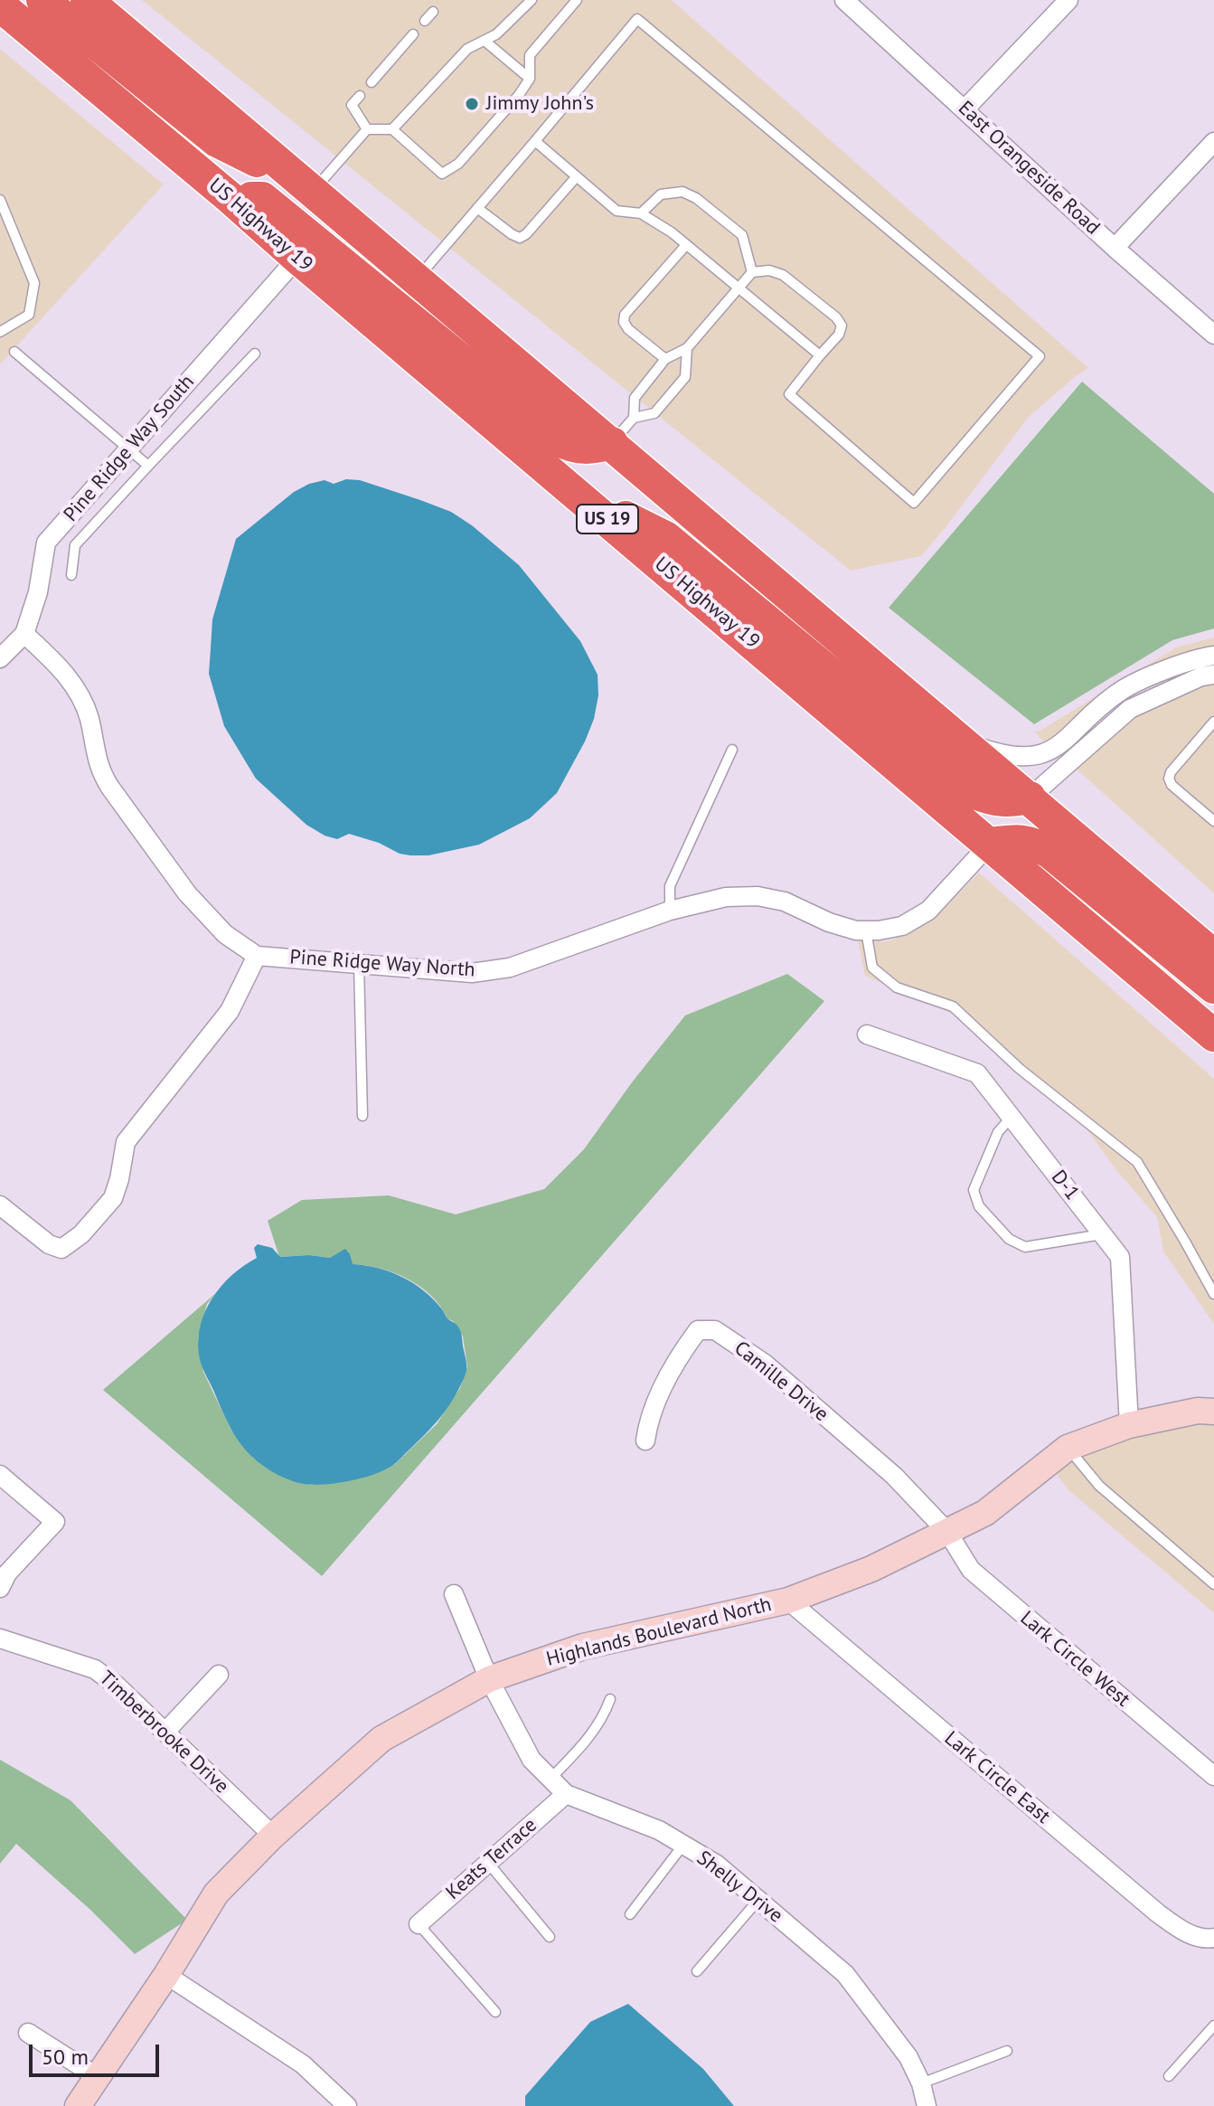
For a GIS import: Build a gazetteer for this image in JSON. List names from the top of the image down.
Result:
{
  "streets": {
    "highway": ["US Highway 19", "US 19"],
    "street": [
      "East Orangeside Road",
      "Pine Ridge Way South",
      "Pine Ridge Way North",
      "D-1",
      "Camille Drive",
      "Highlands Boulevard North",
      "Lark Circle West",
      "Timberbrooke Drive",
      "Lark Circle East",
      "Keats Terrace",
      "Shelly Drive"
    ]
  },
  "crossings": [
    ["US Highway 19", "Pine Ridge Way South"],
    ["US Highway 19", "Pine Ridge Way North"],
    ["D-1", "Highlands Boulevard North"],
    ["Camille Drive", "Highlands Boulevard North"],
    ["Camille Drive", "Lark Circle West"],
    ["Highlands Boulevard North", "Lark Circle West"],
    ["Highlands Boulevard North", "Timberbrooke Drive"],
    ["Highlands Boulevard North", "Lark Circle East"],
    ["Highlands Boulevard North", "Shelly Drive"],
    ["Keats Terrace", "Shelly Drive"]
  ],
  "places": ["Jimmy John's"],
  "scale_bar": "50 m"
}
